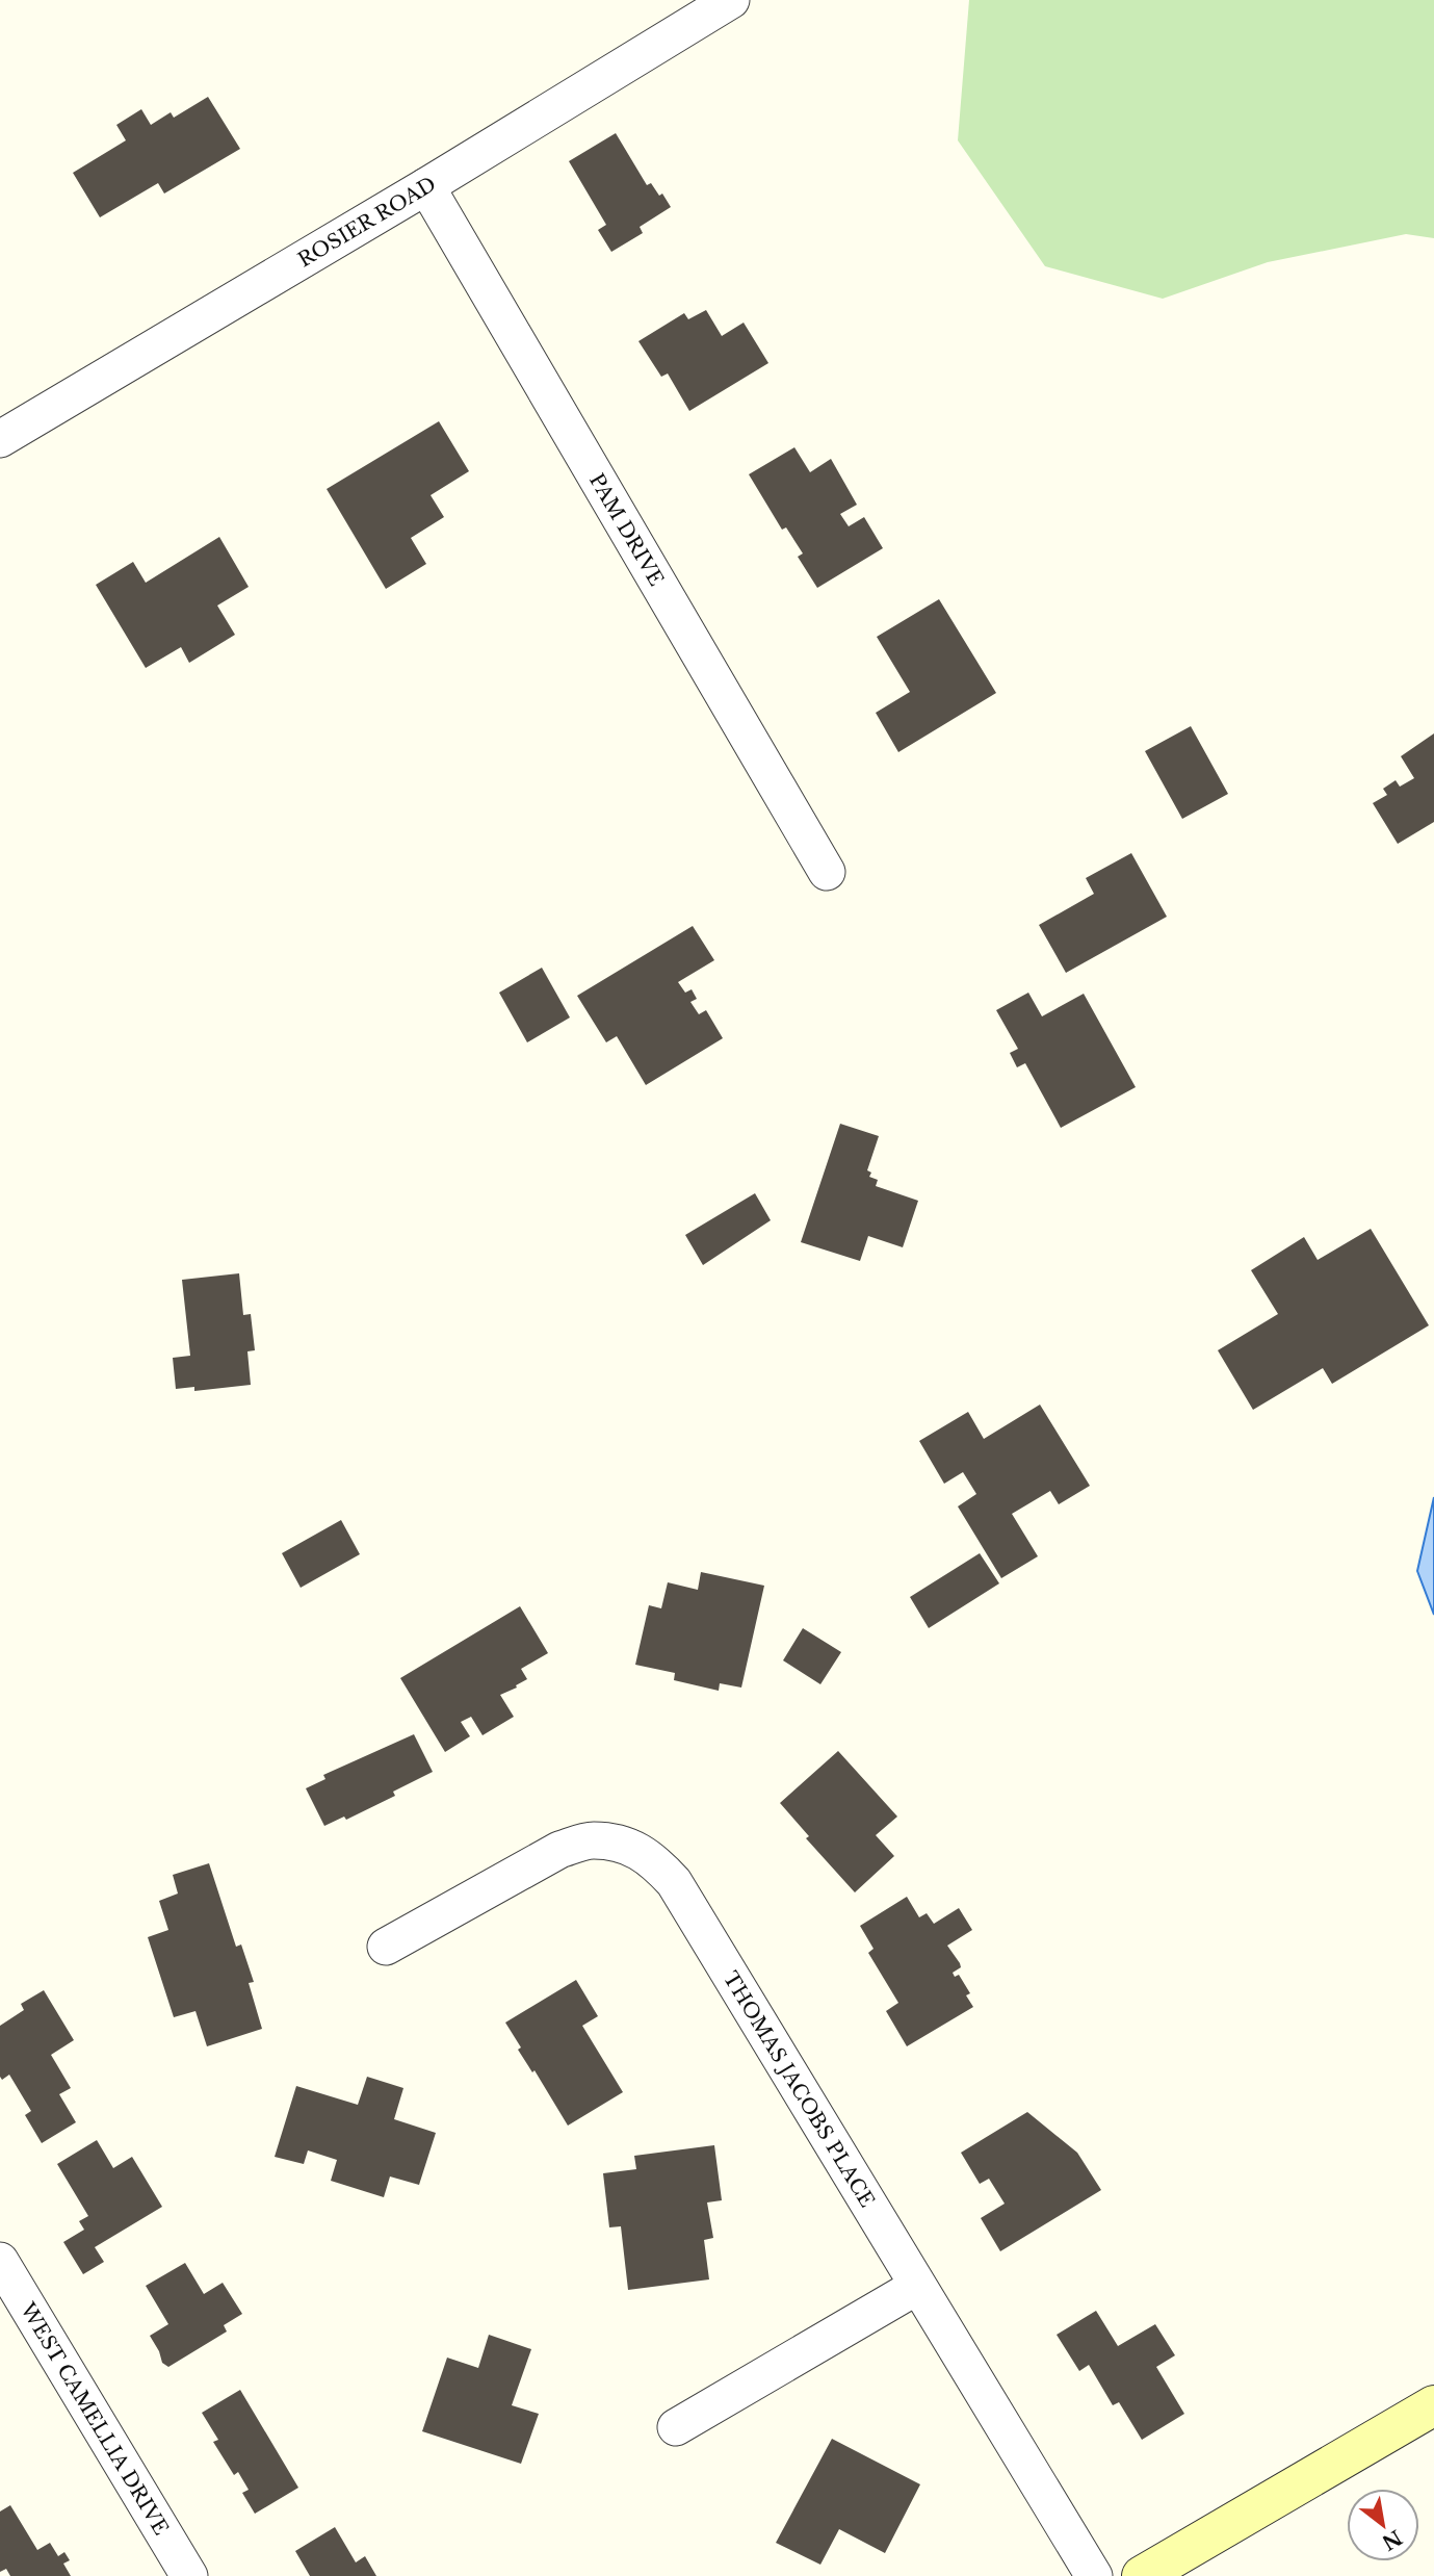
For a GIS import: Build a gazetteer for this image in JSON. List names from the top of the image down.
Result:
{
  "streets": {
    "street": [
      "ROSIER ROAD",
      "PAM DRIVE",
      "THOMAS JACOBS PLACE",
      "WEST CAMELLIA DRIVE"
    ]
  },
  "crossings": [
    ["ROSIER ROAD", "PAM DRIVE"]
  ],
  "north": "bottom right"
}
